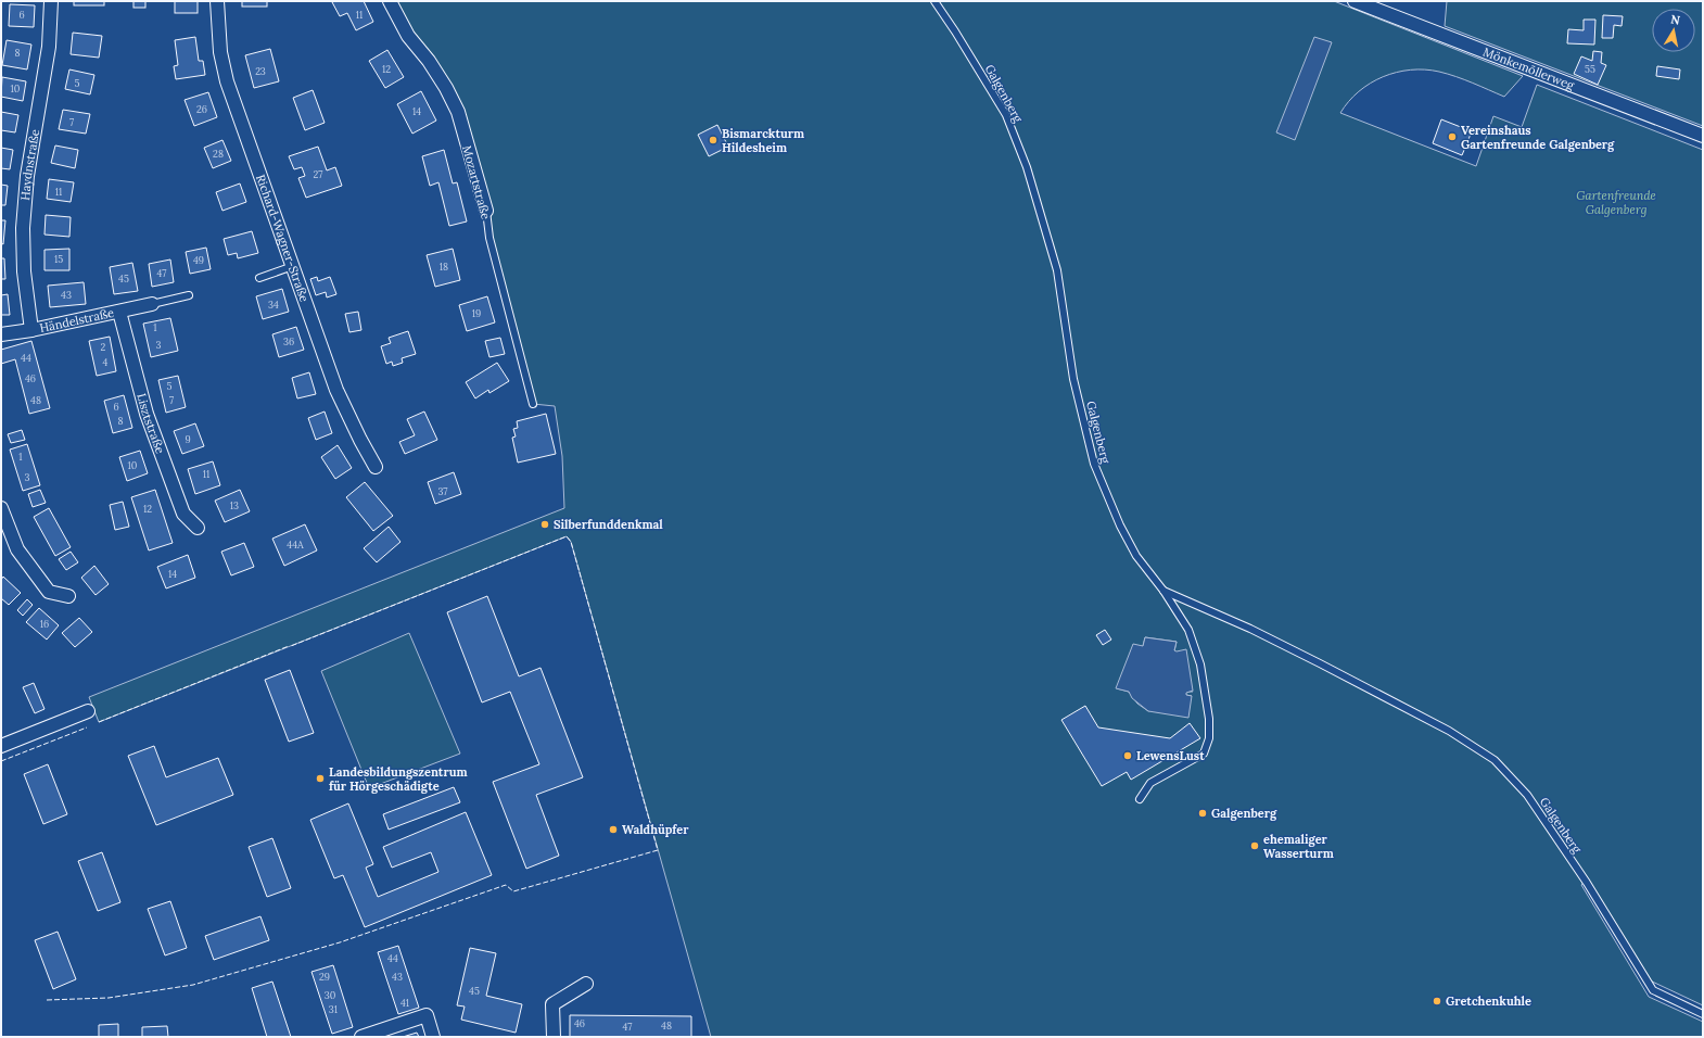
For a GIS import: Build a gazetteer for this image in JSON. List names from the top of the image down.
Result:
{
  "streets": {
    "street": [
      "Mönkemöllerweg",
      "Haydnstraße",
      "Mozartstraße",
      "Richard-Wagner-Straße",
      "Händelstraße",
      "Lisztstraße"
    ],
    "lane": ["Galgenberg"]
  },
  "crossings": [
    ["Haydnstraße", "Händelstraße"],
    ["Händelstraße", "Lisztstraße"]
  ],
  "parks": ["Gartenfreunde Galgenberg"],
  "places": [
    "Vereinshaus Gartenfreunde Galgenberg",
    "Bismarckturm Hildesheim",
    "Silberfunddenkmal",
    "LewensLust",
    "Landesbildungszentrum für Hörgeschädigte",
    "Galgenberg",
    "Waldhüpfer",
    "ehemaliger Wasserturm",
    "Gretchenkuhle"
  ],
  "house_numbers": [
    "6",
    "11",
    "8",
    "12",
    "55",
    "23",
    "5",
    "10",
    "26",
    "14",
    "7",
    "28",
    "27",
    "11",
    "15",
    "49",
    "18",
    "47",
    "45",
    "43",
    "34",
    "19",
    "1",
    "36",
    "3",
    "2",
    "44",
    "4",
    "46",
    "5",
    "48",
    "7",
    "6",
    "8",
    "9",
    "1",
    "10",
    "11",
    "3",
    "37",
    "13",
    "12",
    "44A",
    "14",
    "16",
    "44",
    "29",
    "43",
    "45",
    "30",
    "41",
    "31",
    "46",
    "48",
    "47"
  ],
  "north": "top"
}
